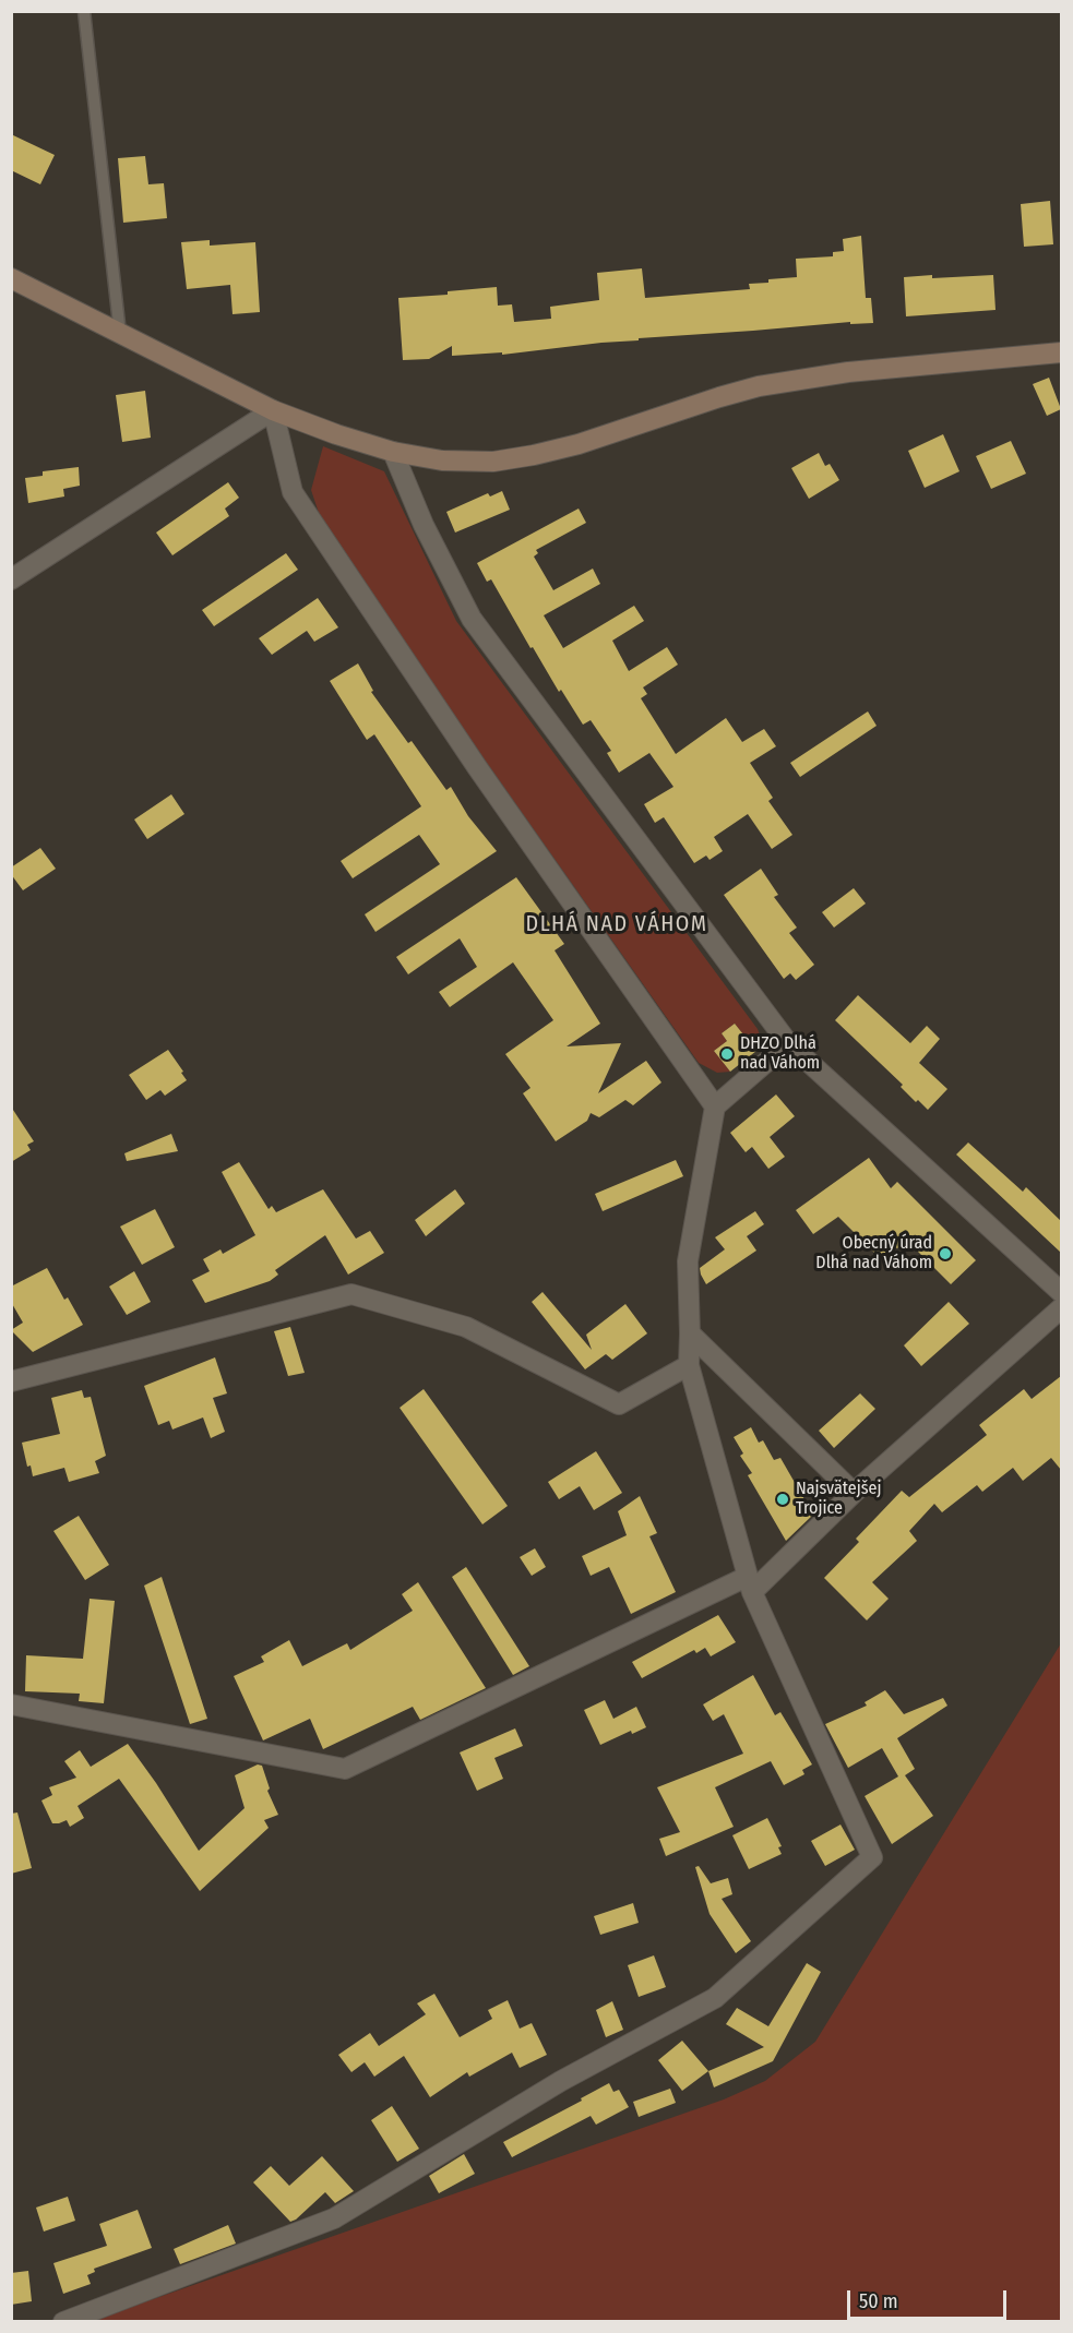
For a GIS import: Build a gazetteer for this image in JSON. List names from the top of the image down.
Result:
{
  "districts": ["DLHÁ NAD VÁHOM"],
  "places": ["DHZO Dlhá nad Váhom", "Obecný úrad Dlhá nad Váhom", "Najsvätejšej Trojice"],
  "scale_bar": "50 m"
}
